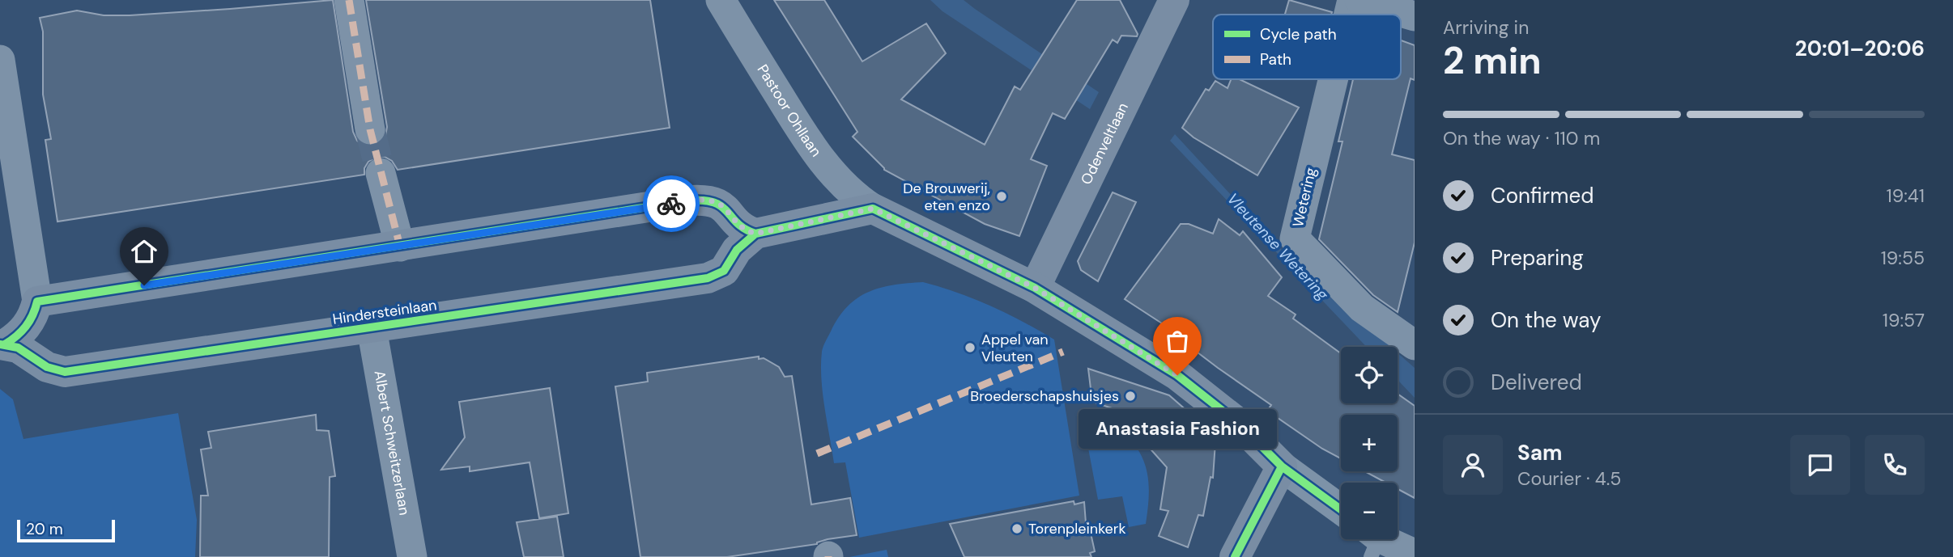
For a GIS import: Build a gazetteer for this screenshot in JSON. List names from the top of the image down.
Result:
{
  "streets": {
    "street": [
      "Pastoor Ohllaan",
      "Odenveltlaan",
      "Wetering",
      "Hindersteinlaan",
      "Albert Schweitzerlaan"
    ]
  },
  "crossings": [
    ["Hindersteinlaan", "Albert Schweitzerlaan"]
  ],
  "water": ["Vleutense Wetering"],
  "places": [
    "De Brouwerij, eten enzo",
    "Appel van Vleuten",
    "Anastasia Fashion",
    "Broederschapshuisjes",
    "Torenpleinkerk"
  ],
  "legend": ["Cycle path", "Path"],
  "scale_bar": "20 m",
  "page": {
    "heading": ["2 min", "Arriving in", "20:01–20:06"],
    "panel": ["Sam", "Courier · 4.5"],
    "bar": "On the way · 110 m",
    "list": [
      ["Confirmed", "19:41"],
      ["Preparing", "19:55"],
      ["On the way", "19:57"],
      "Delivered"
    ],
    "map_buttons": ["+", "−"],
    "bubble": "Anastasia Fashion",
    "scale": "20 m"
  }
}
